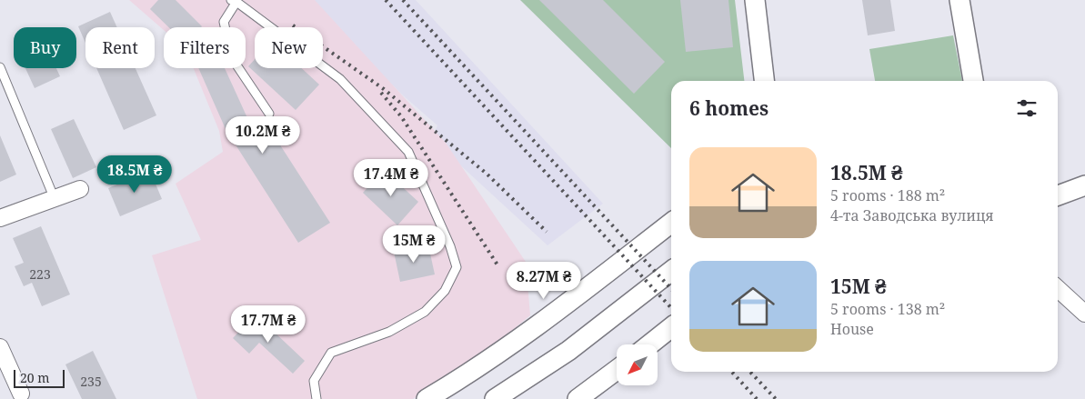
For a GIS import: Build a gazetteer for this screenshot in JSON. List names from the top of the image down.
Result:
{
  "house_numbers": ["223", "235"],
  "scale_bar": "20 m",
  "north": "bottom left",
  "page": {
    "chip": [
      "Buy",
      "Rent",
      "Filters",
      "New"
    ],
    "heading": "6 homes",
    "price": [
      "10.2M ₴",
      "18.5M ₴",
      "17.4M ₴",
      "15M ₴",
      "8.27M ₴",
      "17.7M ₴"
    ],
    "list": [
      {
        "name": "18.5M ₴",
        "note": "5 rooms · 188 m² · 4-та Заводська вулиця"
      },
      {
        "name": "15M ₴",
        "note": "5 rooms · 138 m² · House"
      }
    ],
    "scale": "20 m"
  }
}
